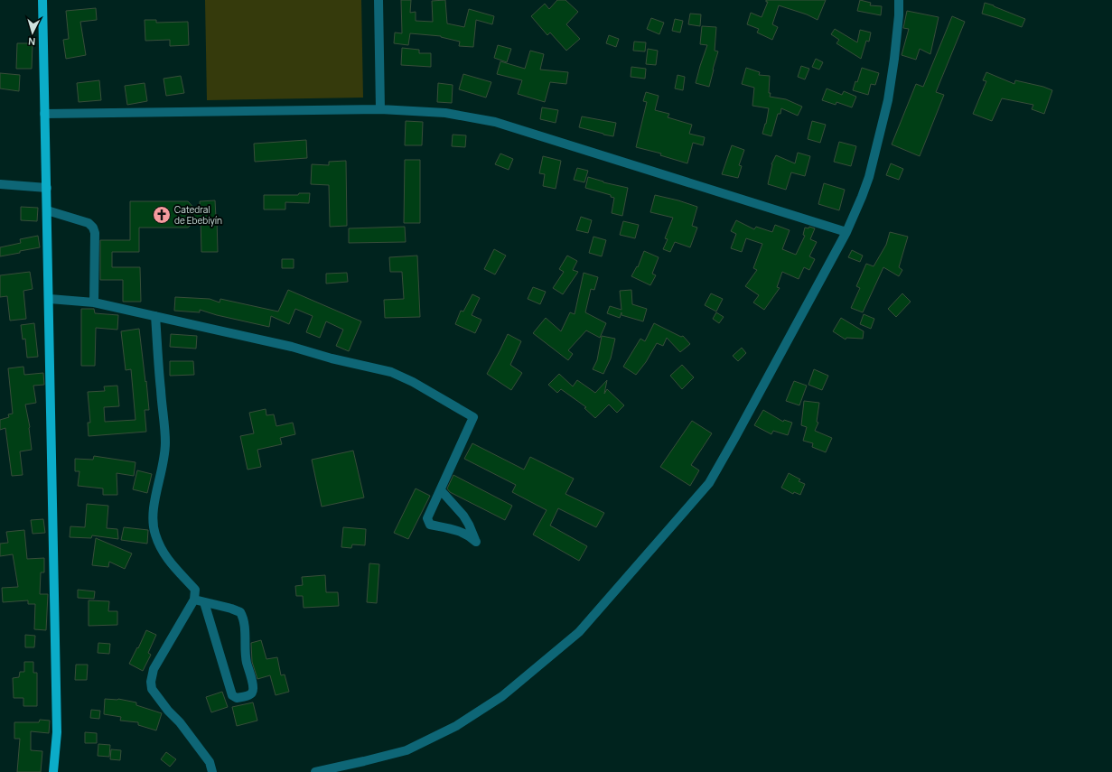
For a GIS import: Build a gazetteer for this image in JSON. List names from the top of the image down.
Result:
{
  "places": {
    "church": ["Catedral de Ebebiyín"]
  },
  "north": "bottom"
}
